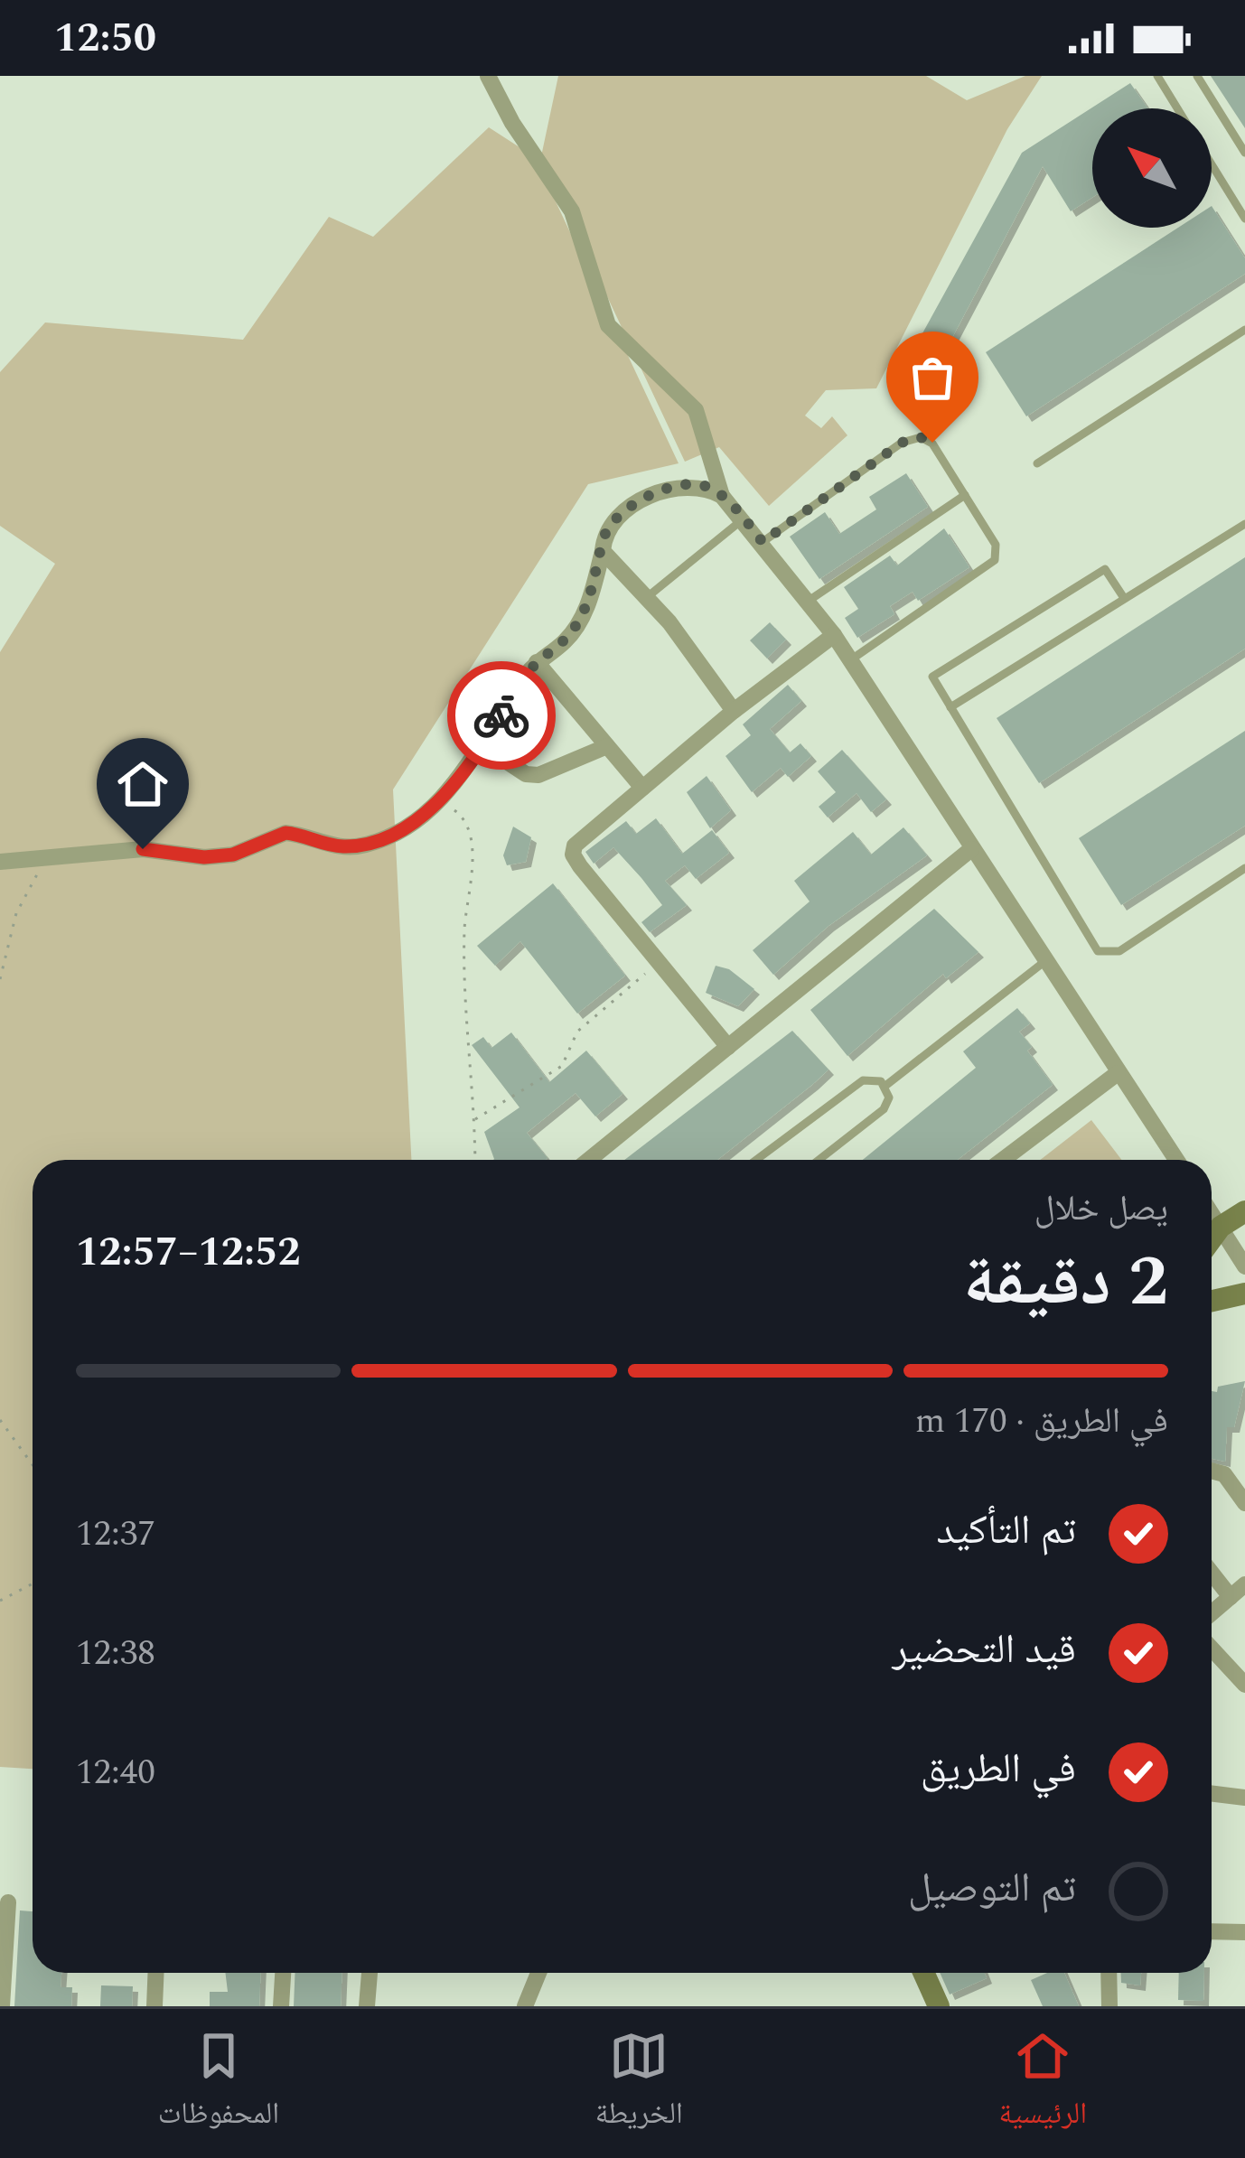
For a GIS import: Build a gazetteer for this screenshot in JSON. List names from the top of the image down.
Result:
{
  "north": "top left",
  "page": {
    "status": "12:50",
    "heading": ["2 دقيقة", "يصل خلال", "12:52–12:57"],
    "bar": "في الطريق · 170 m",
    "list": [
      ["تم التأكيد", "12:37"],
      ["قيد التحضير", "12:38"],
      ["في الطريق", "12:40"],
      "تم التوصيل"
    ],
    "tabs": ["الرئيسية", "الخريطة", "المحفوظات"]
  }
}
